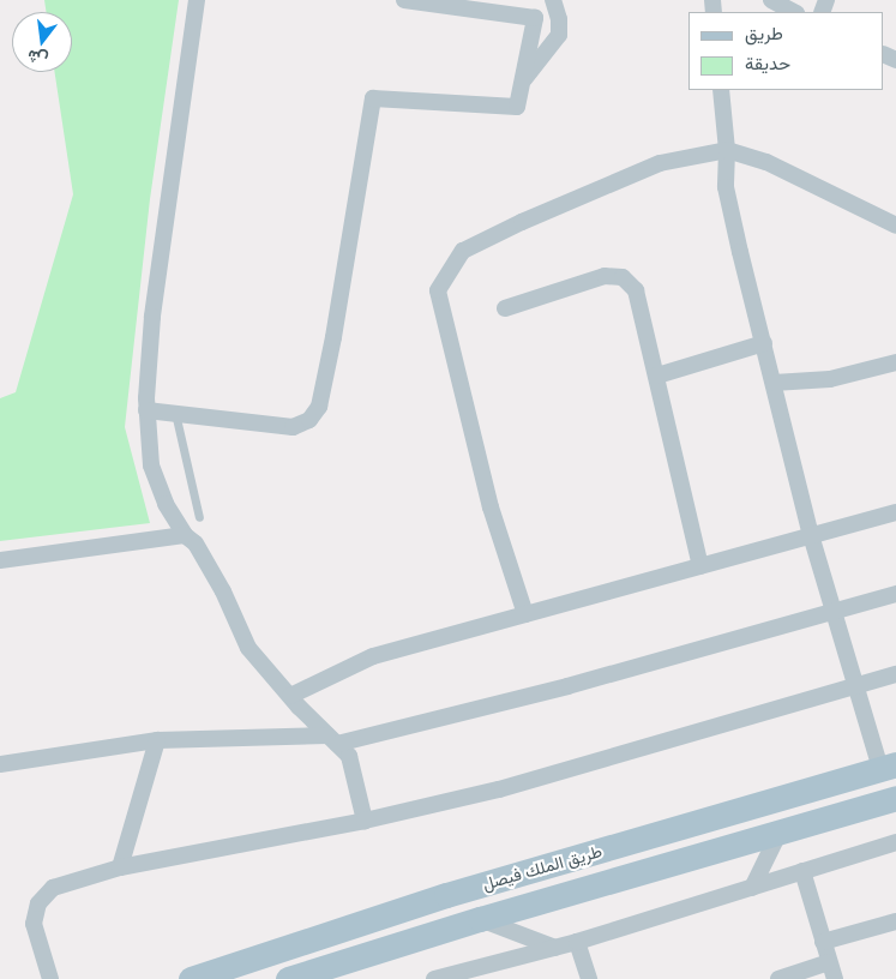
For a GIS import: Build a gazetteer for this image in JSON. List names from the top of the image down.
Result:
{
  "streets": {
    "main road": ["طريق الملك فيصل"]
  },
  "legend": ["طريق", "حديقة"],
  "north": "bottom"
}
